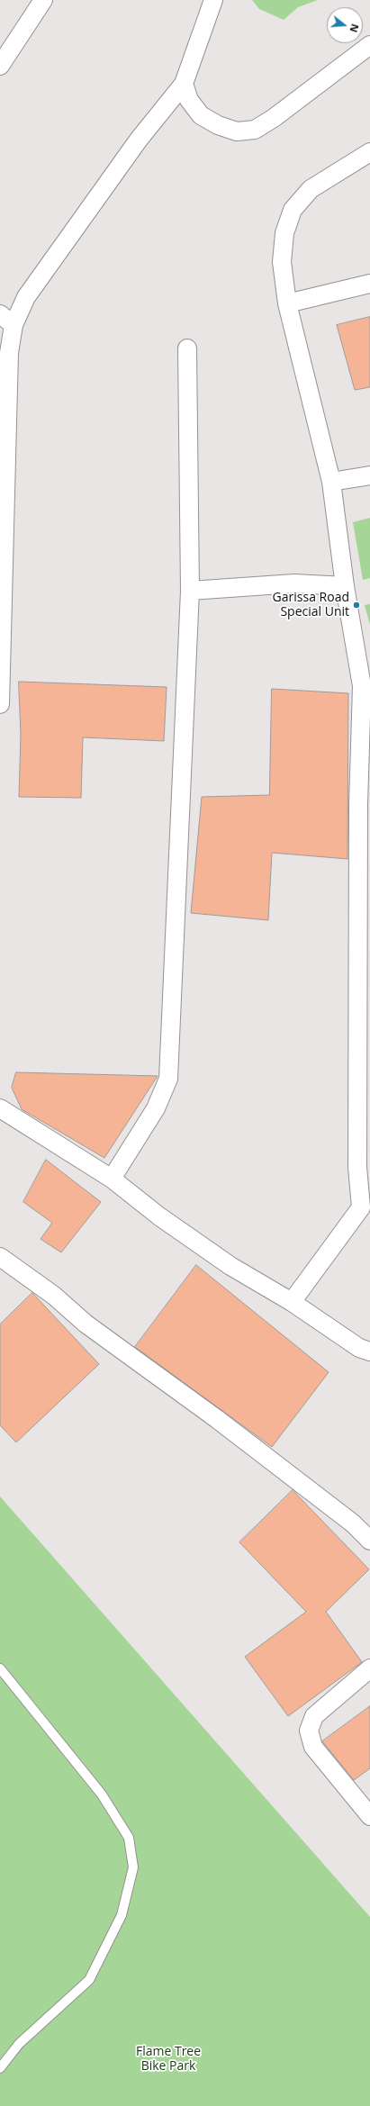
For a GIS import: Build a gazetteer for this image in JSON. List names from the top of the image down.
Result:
{
  "parks": ["Flame Tree Bike Park"],
  "places": ["Garissa Road Special Unit"],
  "north": "right"
}
